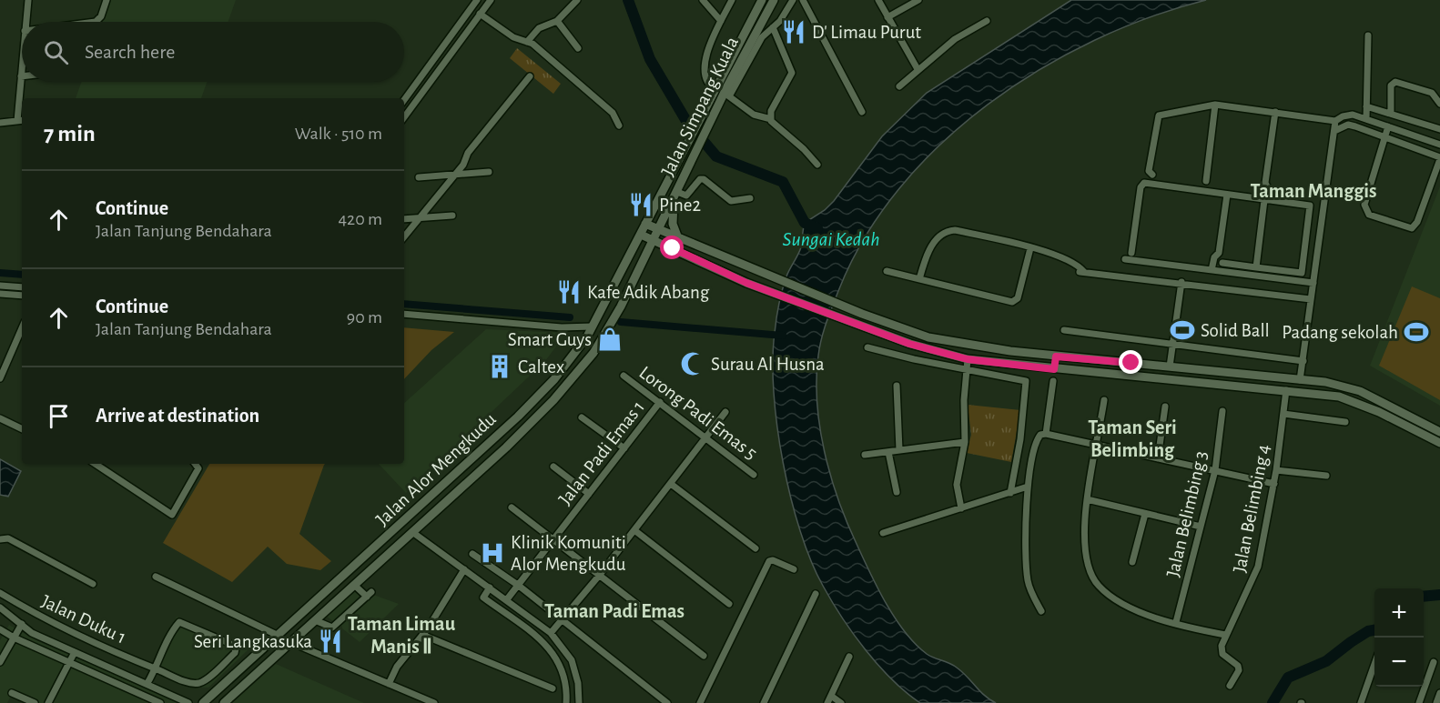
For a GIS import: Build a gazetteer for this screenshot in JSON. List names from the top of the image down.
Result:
{
  "streets": {
    "main road": ["Jalan Simpang Kuala", "Jalan Alor Mengkudu"],
    "street": [
      "Lorong Padi Emas 5",
      "Jalan Padi Emas 1",
      "Jalan Belimbing 4",
      "Jalan Belimbing 3",
      "Jalan Duku 1"
    ]
  },
  "crossings": [
    ["Jalan Simpang Kuala", "Jalan Alor Mengkudu"],
    ["Lorong Padi Emas 5", "Jalan Padi Emas 1"]
  ],
  "districts": [
    "Taman Manggis",
    "Taman Seri Belimbing",
    "Taman Padi Emas",
    "Taman Limau Manis Ⅱ"
  ],
  "water": ["Sungai Kedah"],
  "places": {
    "restaurant": [
      "D' Limau Purut",
      "Pine2",
      "Kafe Adik Abang",
      "Seri Langkasuka"
    ],
    "sports": ["Solid Ball", "Padang sekolah"],
    "shop": ["Smart Guys"],
    "mosque": ["Surau Al Husna"],
    "building": ["Caltex"],
    "hospital": ["Klinik Komuniti Alor Mengkudu"]
  },
  "page": {
    "search": "Search here",
    "heading": ["7 min", "Walk · 510 m"],
    "list": [
      ["Continue", "Jalan Tanjung Bendahara", "420 m"],
      ["Continue", "Jalan Tanjung Bendahara", "90 m"],
      "Arrive at destination"
    ],
    "map_buttons": ["+", "−"]
  }
}
